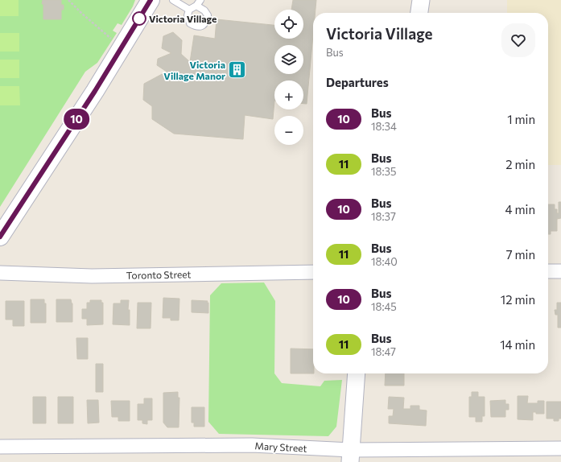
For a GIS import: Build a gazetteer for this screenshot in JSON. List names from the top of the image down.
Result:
{
  "streets": {
    "street": ["Toronto Street", "Mary Street"]
  },
  "places": {
    "other": ["Victoria Village"],
    "building": ["Victoria Village Manor"]
  },
  "lines": ["bus line 10"],
  "page": {
    "on_map": "10",
    "map_buttons": ["+", "−"],
    "heading": [
      ["Victoria Village", "Bus"],
      "Departures"
    ],
    "list": [
      {
        "mark": "10",
        "name": "Bus",
        "note": "18:34",
        "value": "1 min"
      },
      {
        "mark": "11",
        "name": "Bus",
        "note": "18:35",
        "value": "2 min"
      },
      {
        "mark": "10",
        "name": "Bus",
        "note": "18:37",
        "value": "4 min"
      },
      {
        "mark": "11",
        "name": "Bus",
        "note": "18:40",
        "value": "7 min"
      },
      {
        "mark": "10",
        "name": "Bus",
        "note": "18:45",
        "value": "12 min"
      },
      {
        "mark": "11",
        "name": "Bus",
        "note": "18:47",
        "value": "14 min"
      }
    ]
  }
}
